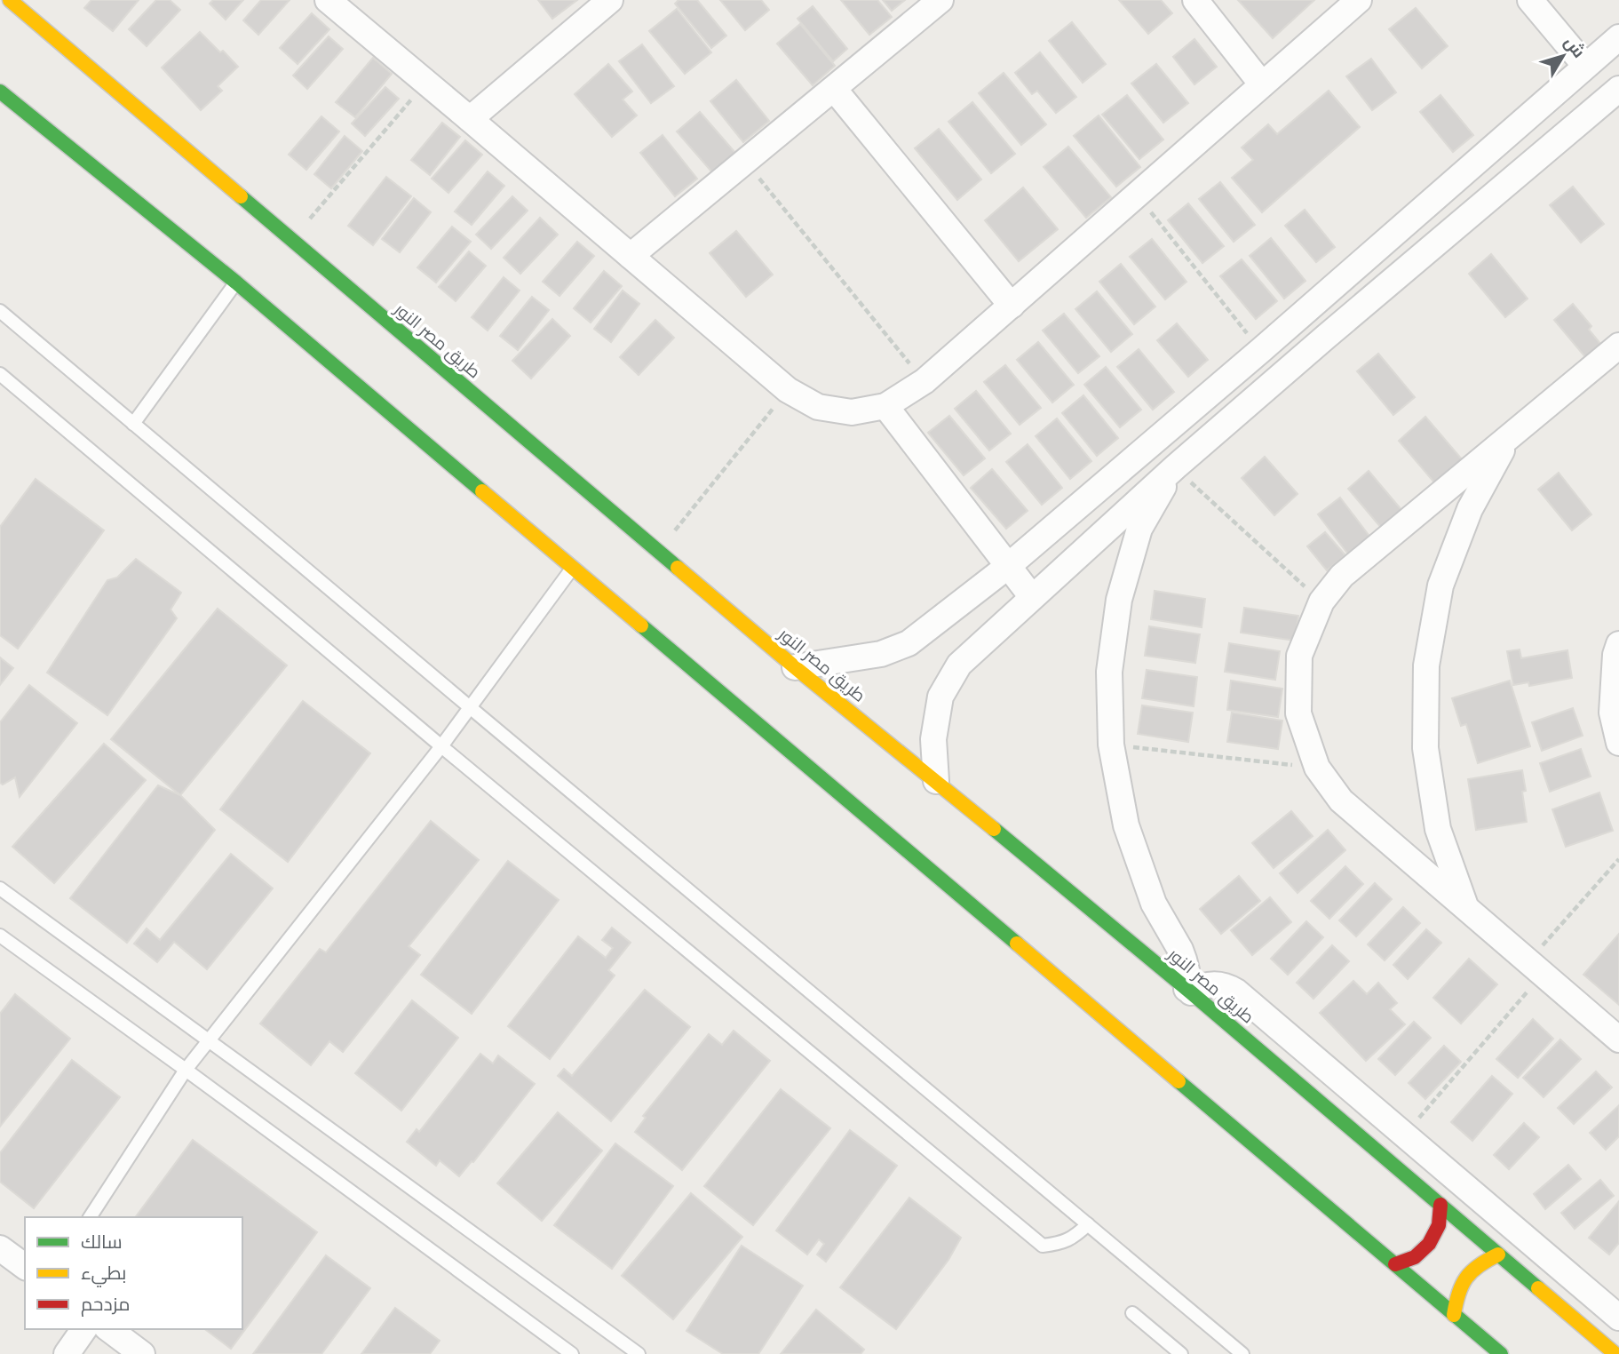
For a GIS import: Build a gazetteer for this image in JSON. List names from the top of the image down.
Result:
{
  "streets": {
    "street": ["طريق مصر النور"]
  },
  "legend": ["سالك", "بطيء", "مزدحم"],
  "north": "top right"
}
